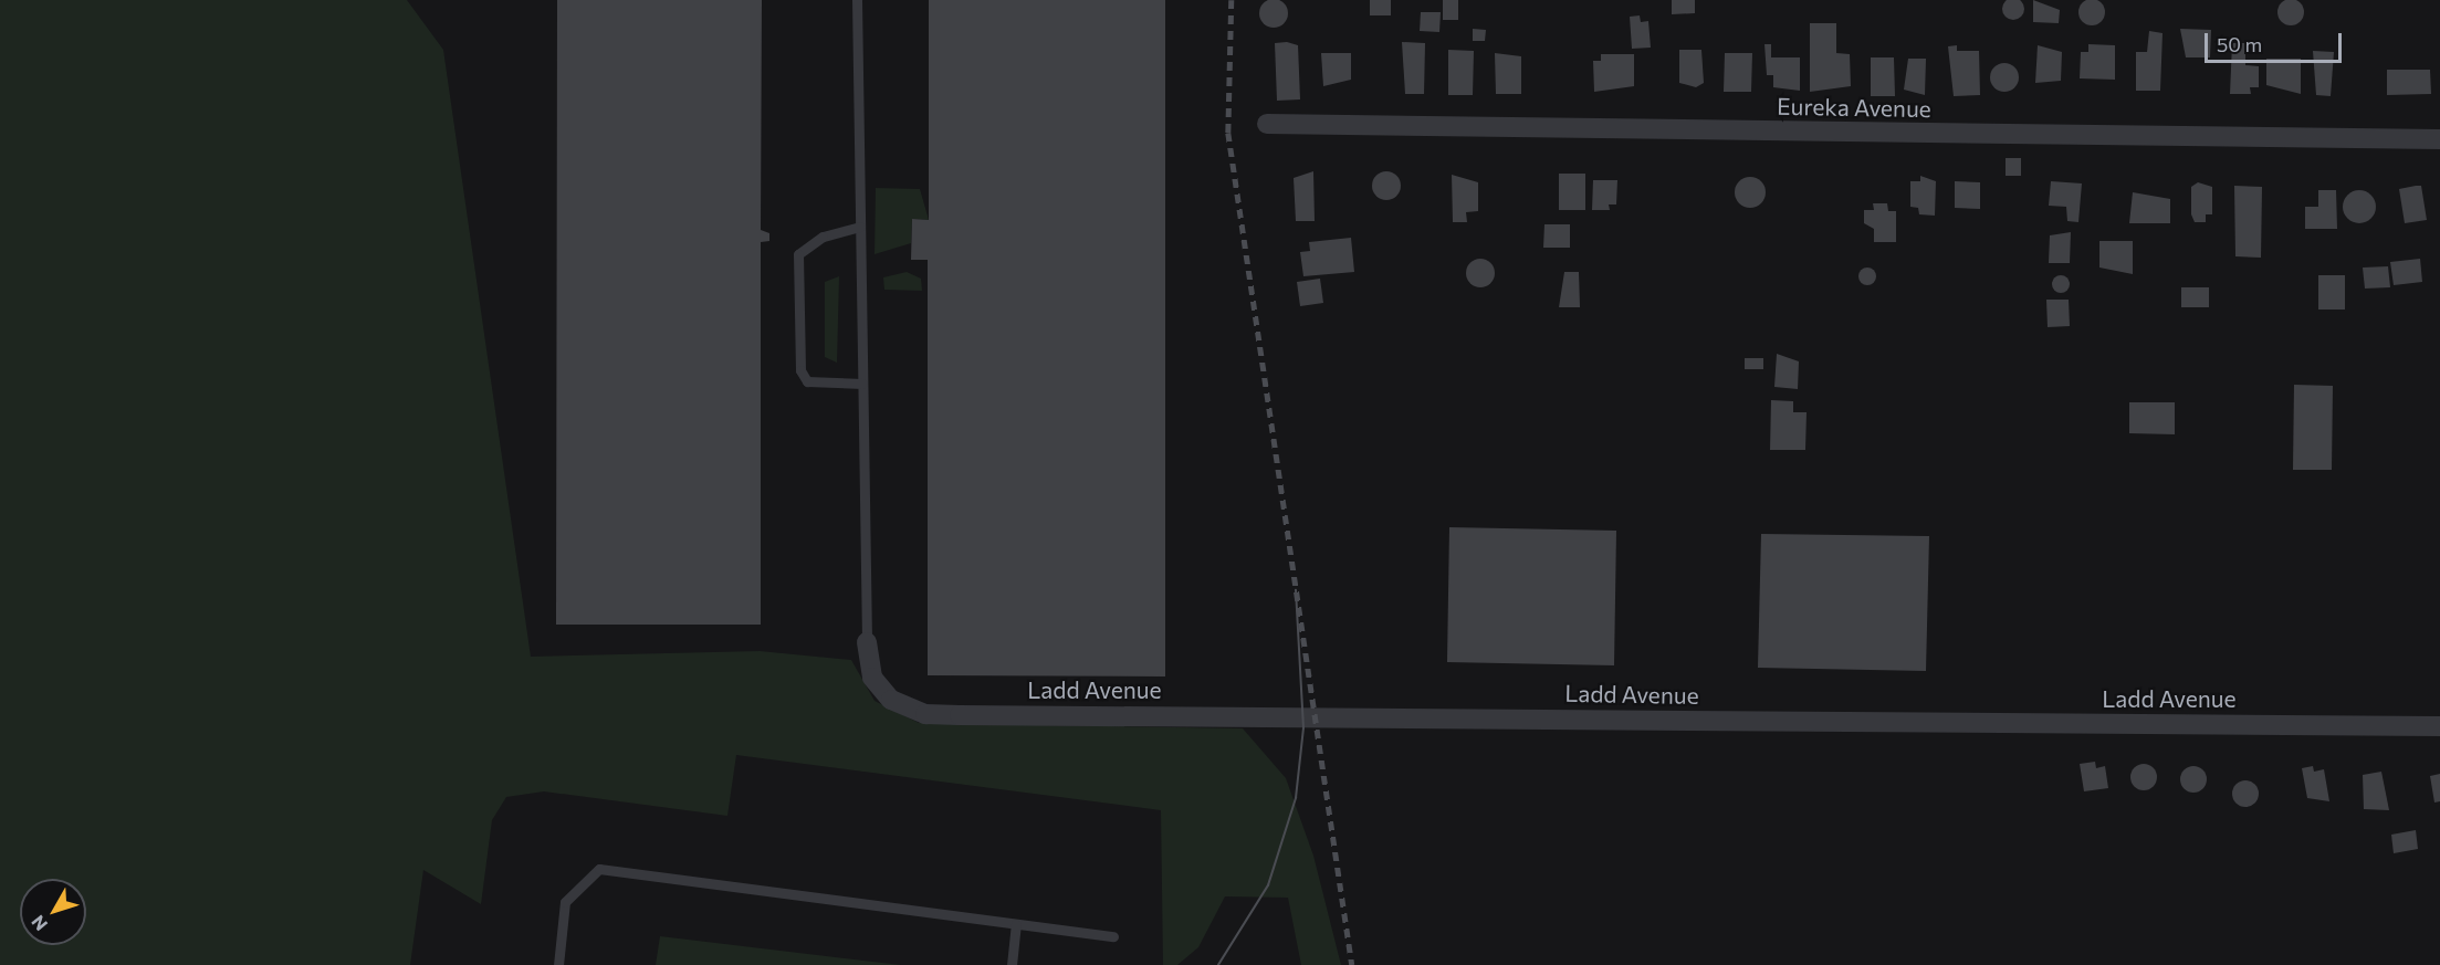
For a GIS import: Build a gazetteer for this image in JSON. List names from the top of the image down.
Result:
{
  "streets": {
    "street": ["Eureka Avenue", "Ladd Avenue"]
  },
  "scale_bar": "50 m",
  "north": "bottom left"
}
